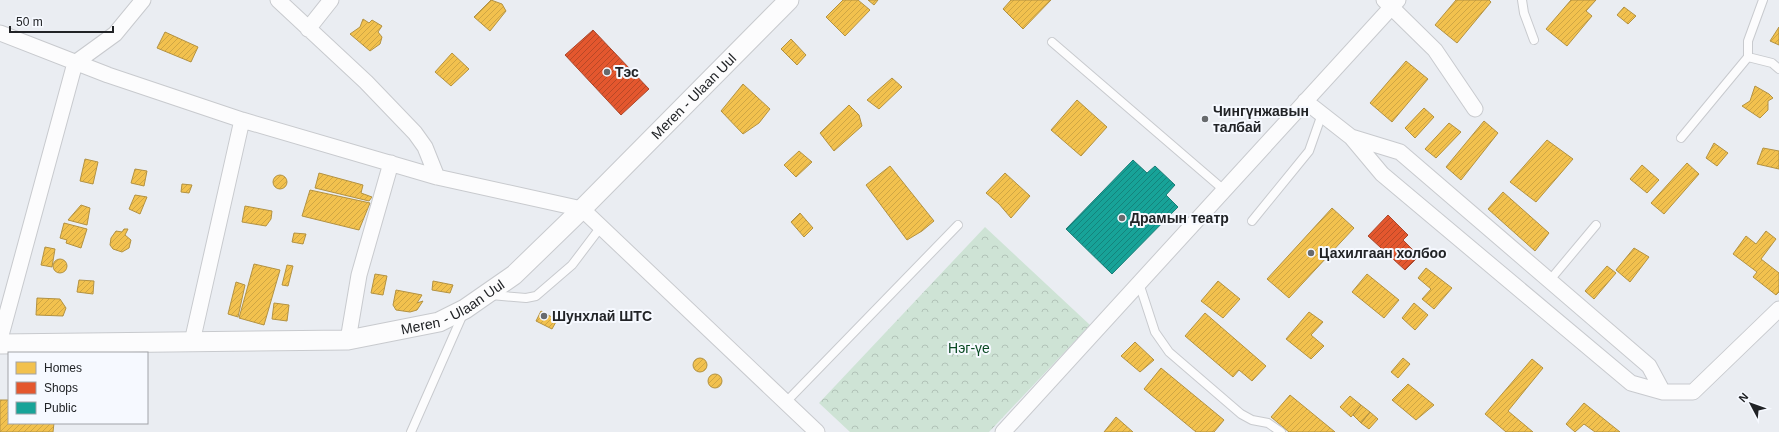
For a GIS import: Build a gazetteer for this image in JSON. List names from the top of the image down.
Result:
{
  "streets": {
    "street": ["Meren - Ulaan Uul"]
  },
  "parks": ["Нэг-үе"],
  "places": [
    "Тэс",
    "Чингүнжавын талбай",
    "Драмын театр",
    "Цахилгаан холбоо",
    "Шунхлай ШТС"
  ],
  "legend": ["Homes", "Shops", "Public"],
  "scale_bar": "50 m",
  "north": "top left"
}
